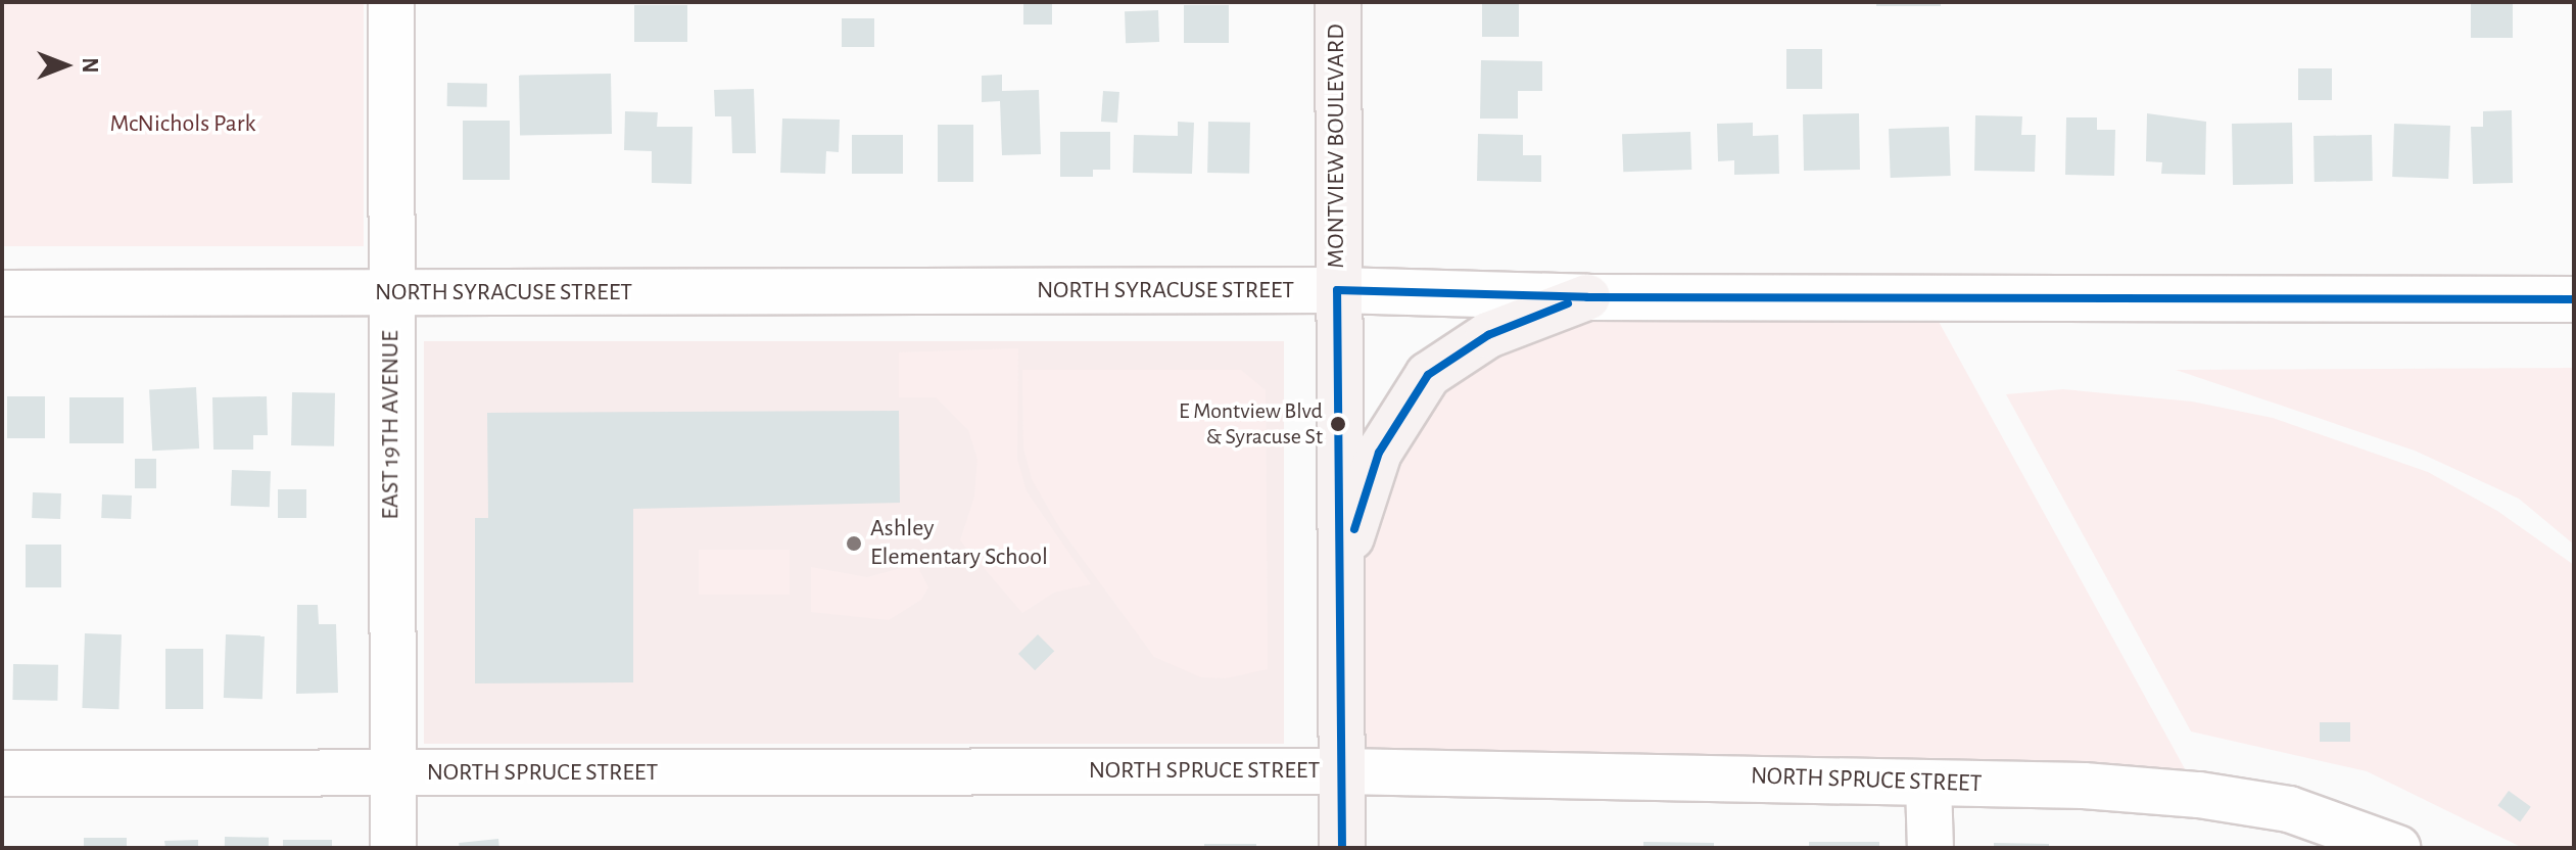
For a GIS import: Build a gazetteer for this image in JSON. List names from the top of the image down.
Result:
{
  "streets": {
    "main road": ["MONTVIEW BOULEVARD"],
    "street": ["NORTH SYRACUSE STREET", "EAST 19TH AVENUE", "NORTH SPRUCE STREET"]
  },
  "crossings": [
    ["MONTVIEW BOULEVARD", "NORTH SYRACUSE STREET"],
    ["MONTVIEW BOULEVARD", "NORTH SPRUCE STREET"],
    ["NORTH SYRACUSE STREET", "EAST 19TH AVENUE"],
    ["EAST 19TH AVENUE", "NORTH SPRUCE STREET"]
  ],
  "parks": ["McNichols Park"],
  "places": ["E Montview Blvd & Syracuse St", "Ashley Elementary School"],
  "north": "right"
}
